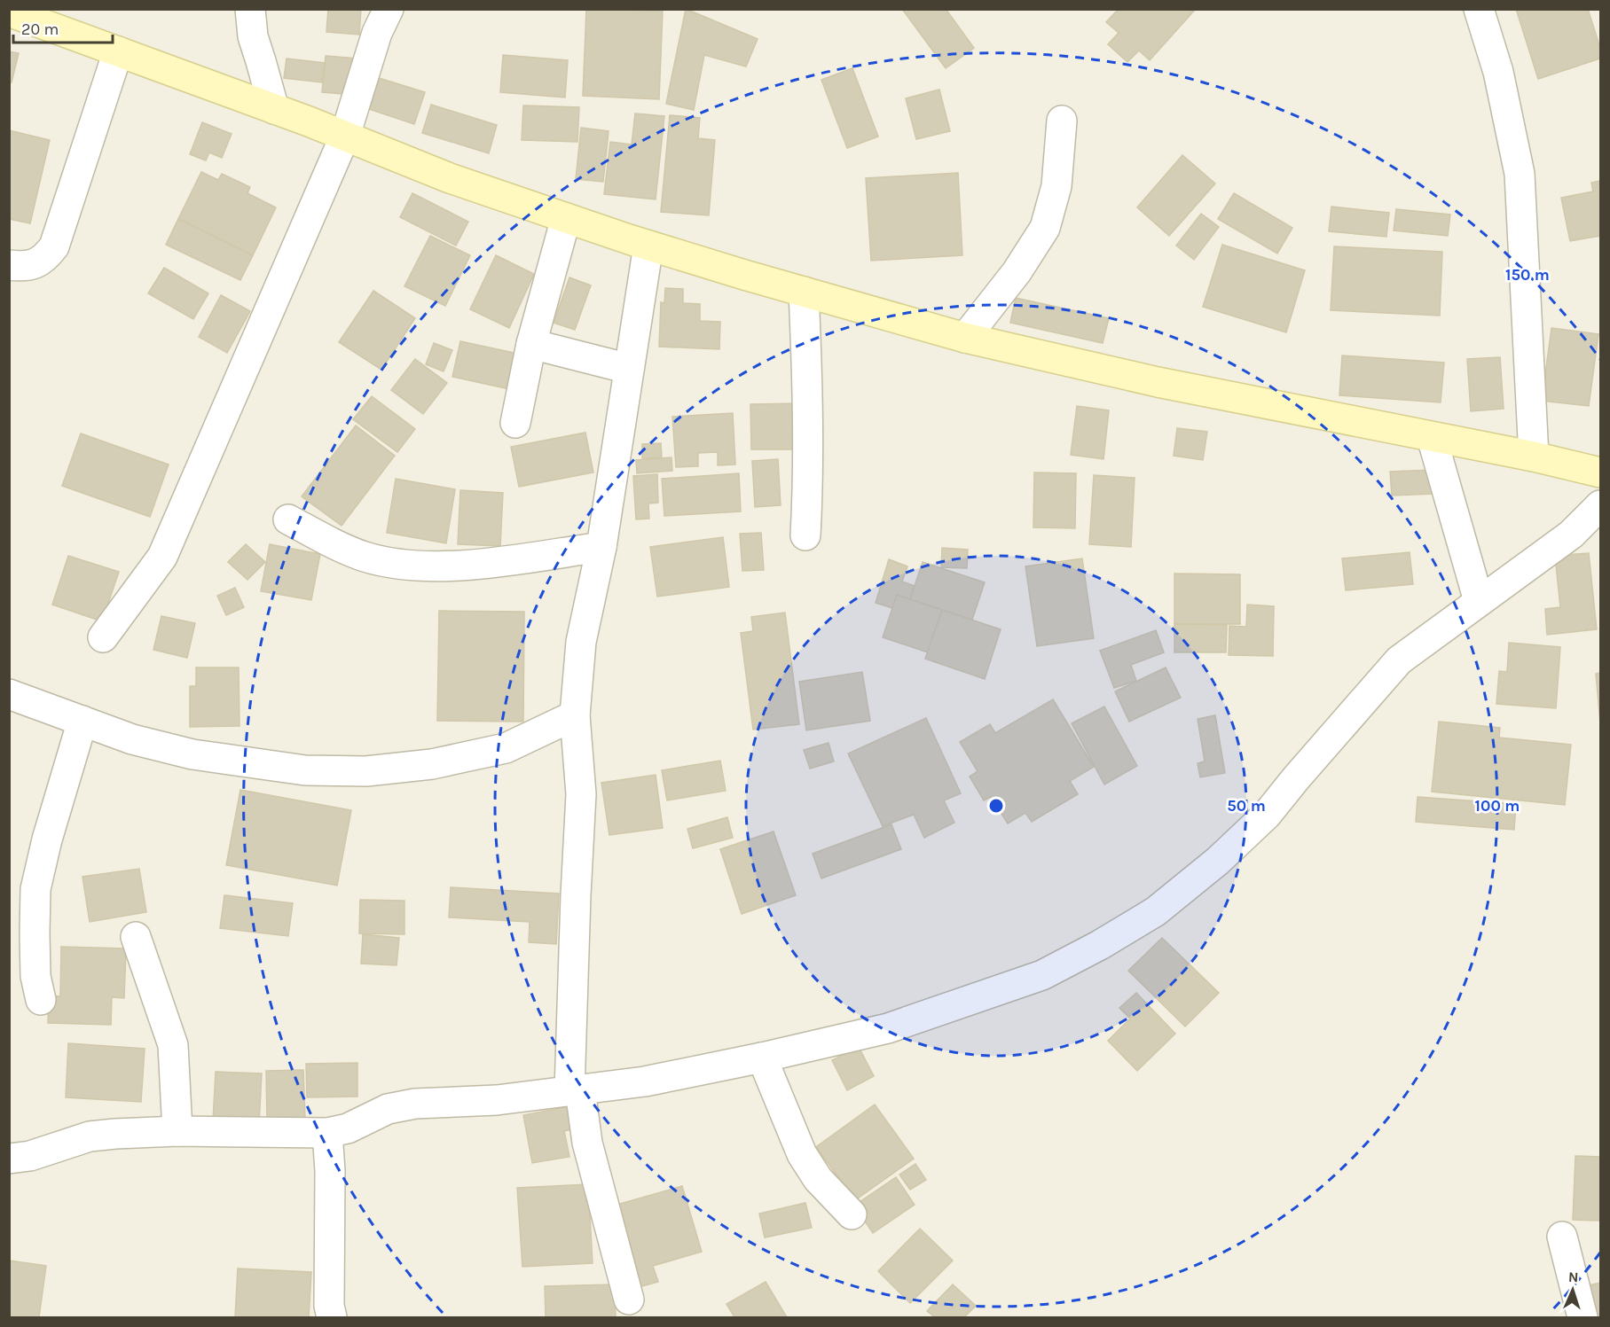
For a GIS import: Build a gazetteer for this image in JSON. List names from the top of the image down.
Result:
{
  "scale_bar": "20 m",
  "north": "top",
  "rings": ["150 m", "50 m", "100 m"]
}
